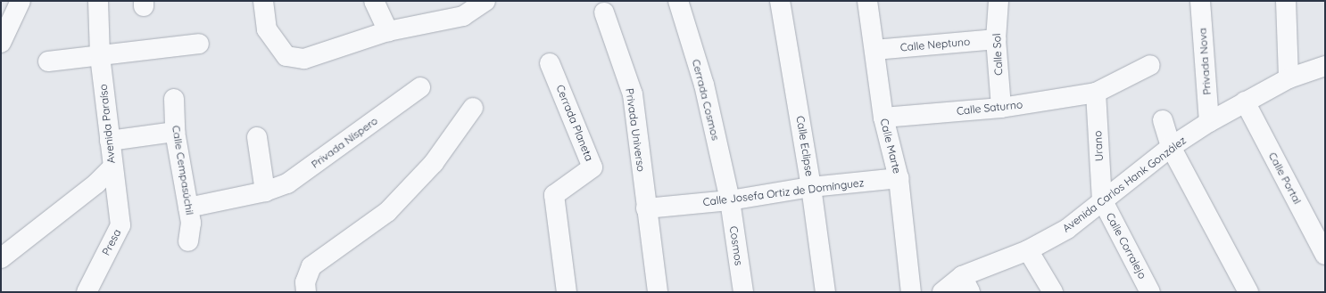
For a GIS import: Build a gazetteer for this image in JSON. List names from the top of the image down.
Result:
{
  "streets": {
    "street": [
      "Calle Neptuno",
      "Calle Sol",
      "Privada Nova",
      "Cerrada Cosmos",
      "Calle Saturno",
      "Cerrada Planeta",
      "Avenida Paraíso",
      "Privada Universo",
      "Privada Níspero",
      "Calle Eclipse",
      "Calle Marte",
      "Urano",
      "Calle Cempasúchil",
      "Calle Portal",
      "Avenida Carlos Hank González",
      "Calle Josefa Ortiz de Domínguez",
      "Presa",
      "Cosmos",
      "Calle Corralejo"
    ]
  },
  "crossings": [
    ["Calle Neptuno", "Calle Sol"],
    ["Calle Neptuno", "Calle Marte"],
    ["Calle Sol", "Calle Saturno"],
    ["Privada Nova", "Avenida Carlos Hank González"],
    ["Cerrada Cosmos", "Calle Josefa Ortiz de Domínguez"],
    ["Cerrada Cosmos", "Cosmos"],
    ["Calle Saturno", "Calle Marte"],
    ["Calle Saturno", "Urano"],
    ["Avenida Paraíso", "Presa"],
    ["Privada Universo", "Calle Josefa Ortiz de Domínguez"],
    ["Privada Níspero", "Calle Cempasúchil"],
    ["Calle Eclipse", "Calle Josefa Ortiz de Domínguez"],
    ["Calle Marte", "Calle Josefa Ortiz de Domínguez"],
    ["Urano", "Avenida Carlos Hank González"],
    ["Urano", "Calle Corralejo"],
    ["Calle Portal", "Avenida Carlos Hank González"],
    ["Avenida Carlos Hank González", "Calle Corralejo"],
    ["Calle Josefa Ortiz de Domínguez", "Cosmos"]
  ]
}
